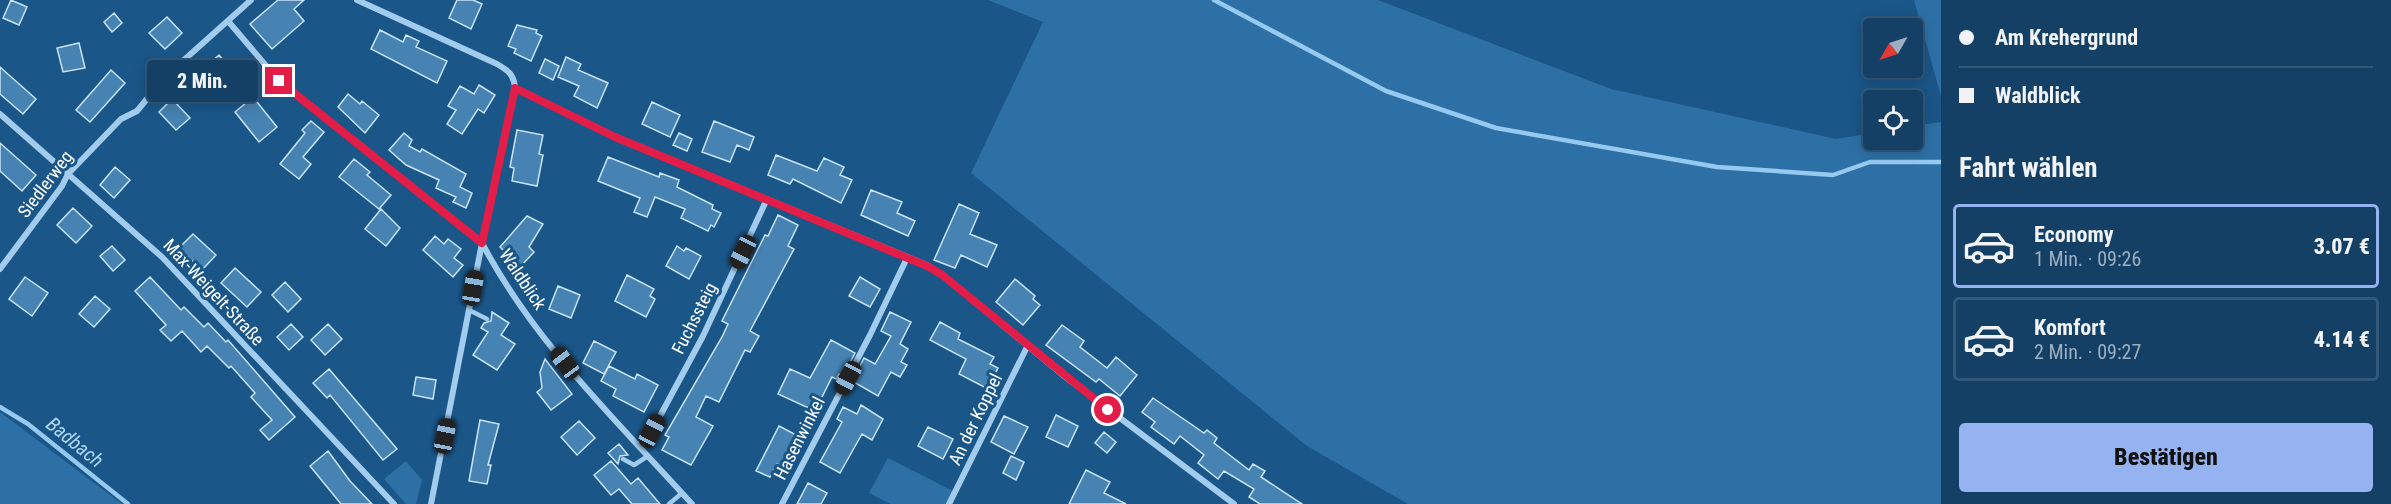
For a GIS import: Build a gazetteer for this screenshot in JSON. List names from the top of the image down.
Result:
{
  "streets": {
    "street": [
      "Siedlerweg",
      "Waldblick",
      "Max-Weigelt-Straße",
      "Fuchssteig",
      "An der Koppel",
      "Hasenwinkel"
    ]
  },
  "crossings": [
    ["Siedlerweg", "Waldblick"],
    ["Siedlerweg", "Max-Weigelt-Straße"],
    ["Waldblick", "Fuchssteig"]
  ],
  "water": ["Badbach"],
  "north": "bottom left",
  "page": {
    "banner": ["Am Krehergrund", "Waldblick"],
    "bubble": "2 Min.",
    "heading": "Fahrt wählen",
    "list": [
      {
        "name": "Economy",
        "note": "1 Min. · 09:26",
        "value": "3.07 €"
      },
      {
        "name": "Komfort",
        "note": "2 Min. · 09:27",
        "value": "4.14 €"
      }
    ],
    "buttons": "Bestätigen"
  }
}
